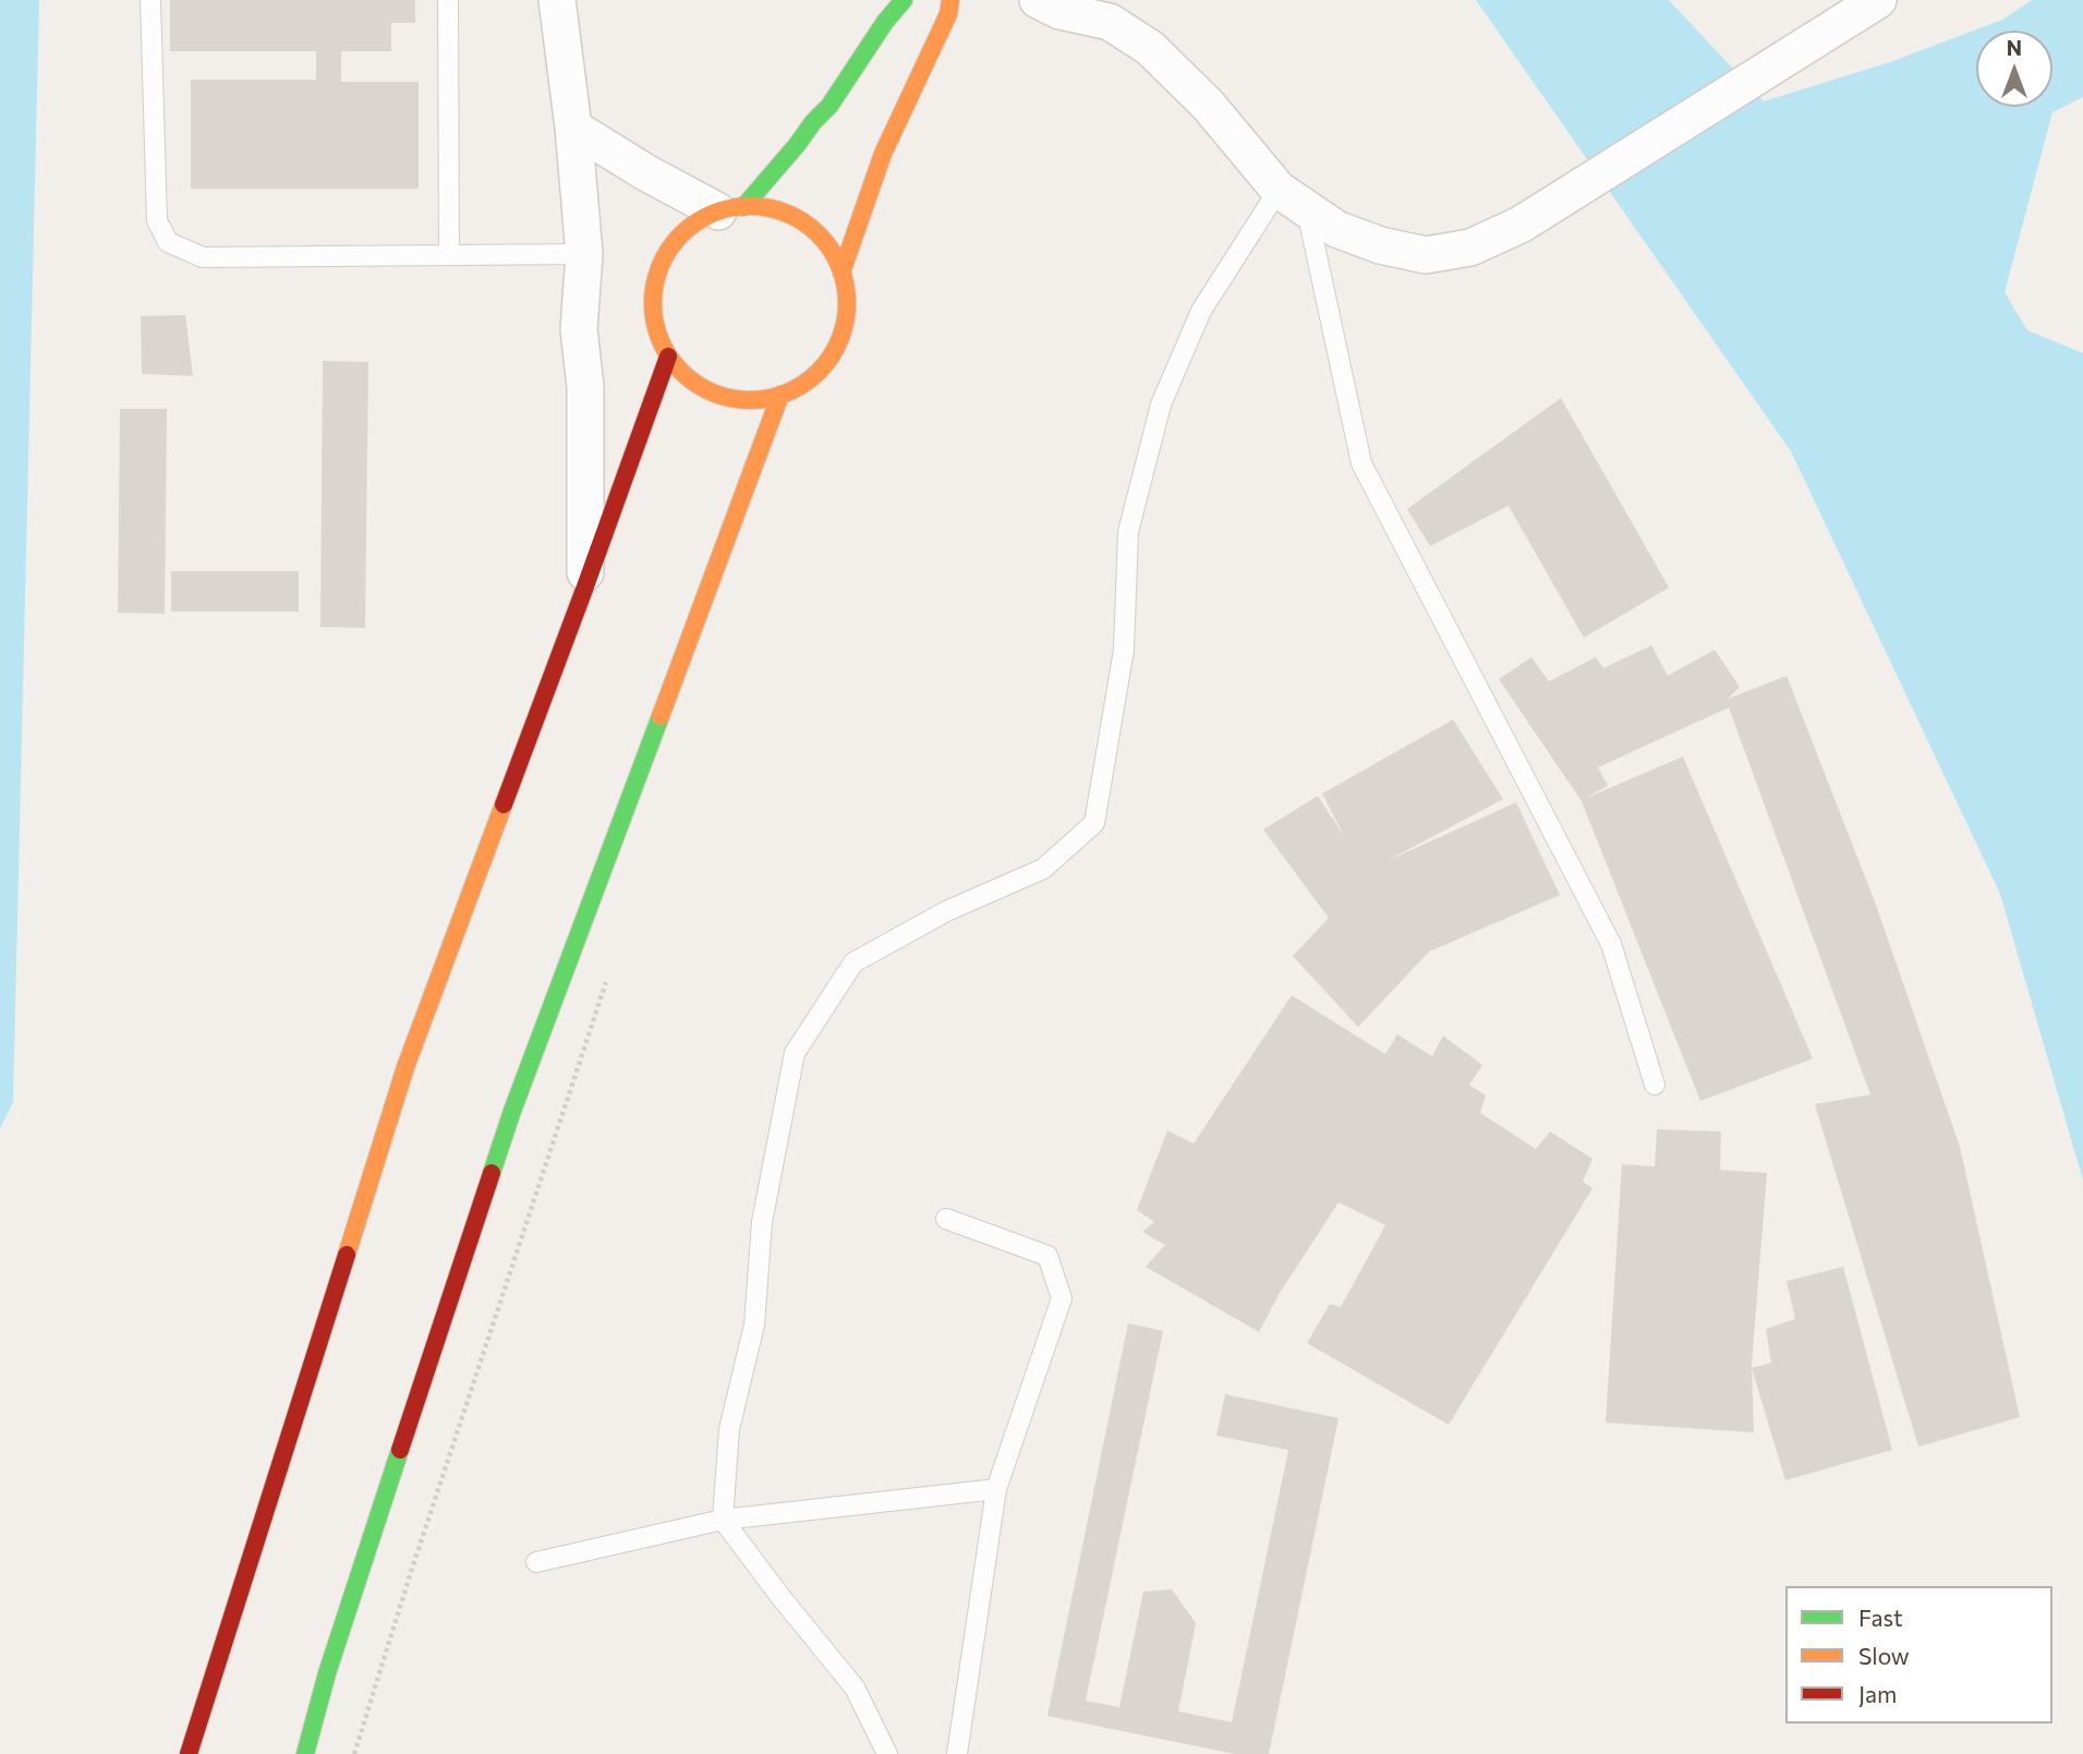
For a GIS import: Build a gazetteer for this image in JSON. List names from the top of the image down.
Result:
{
  "legend": ["Fast", "Slow", "Jam"],
  "north": "top"
}
